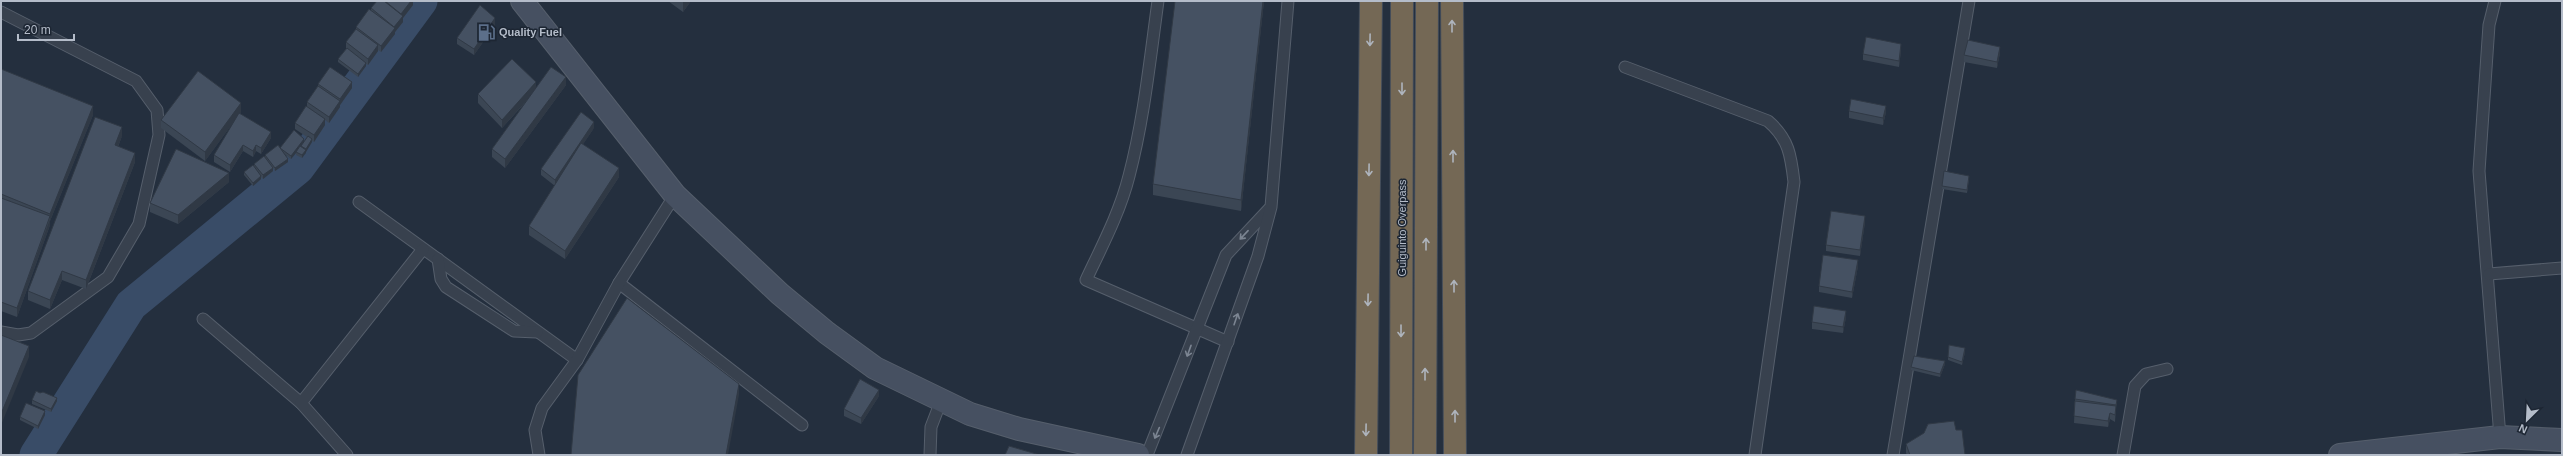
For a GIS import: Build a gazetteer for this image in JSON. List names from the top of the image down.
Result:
{
  "streets": {
    "highway": ["Guiguinto Overpass"]
  },
  "places": {
    "fuel station": ["Quality Fuel"]
  },
  "scale_bar": "20 m",
  "north": "bottom left"
}
